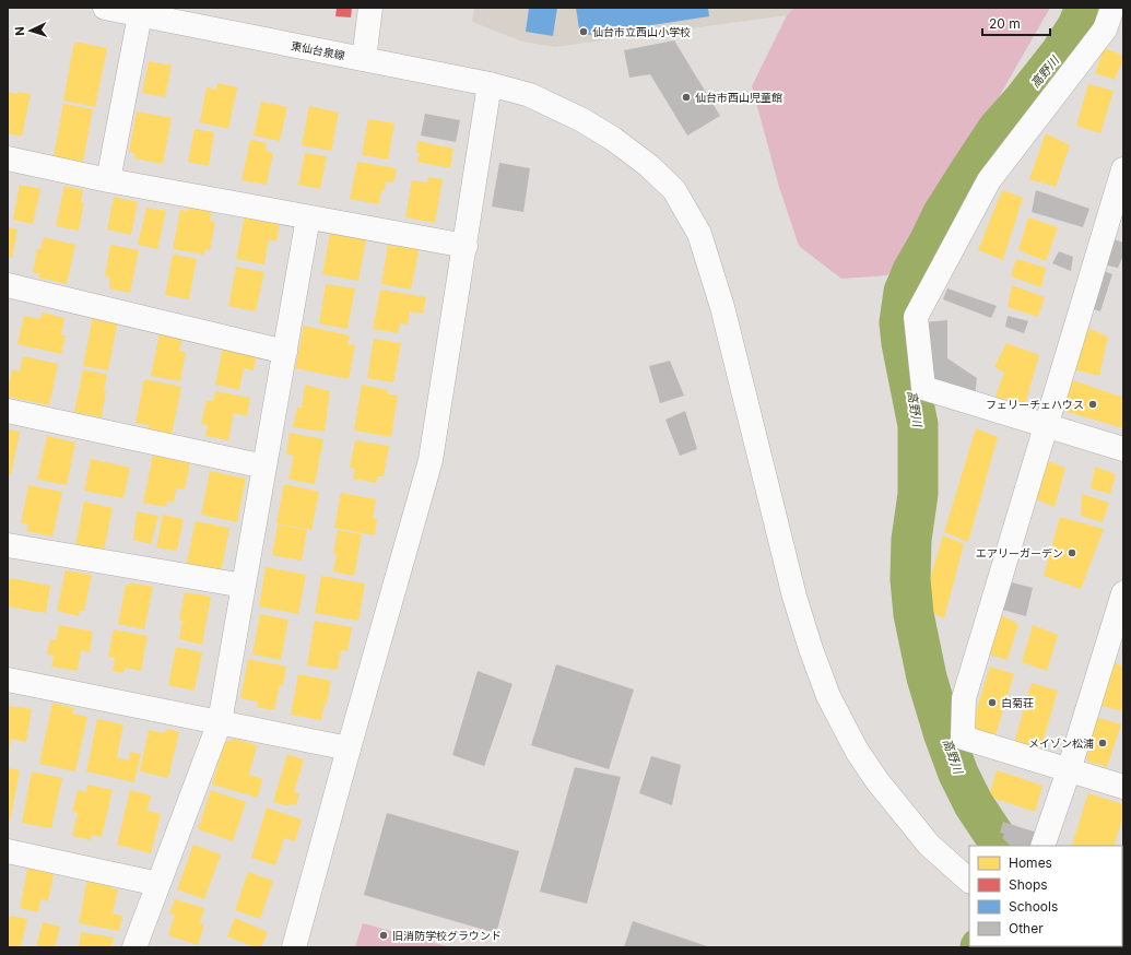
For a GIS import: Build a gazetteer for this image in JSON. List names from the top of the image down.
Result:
{
  "streets": {
    "street": ["東仙台泉線"]
  },
  "water": ["高野川"],
  "places": [
    "仙台市立西山小学校",
    "仙台市西山児童館",
    "フェリーチェハウス",
    "エアリーガーデン",
    "白菊荘",
    "メイゾン松浦",
    "旧消防学校グラウンド"
  ],
  "legend": [
    "Homes",
    "Shops",
    "Schools",
    "Other"
  ],
  "scale_bar": "20 m",
  "north": "left"
}
